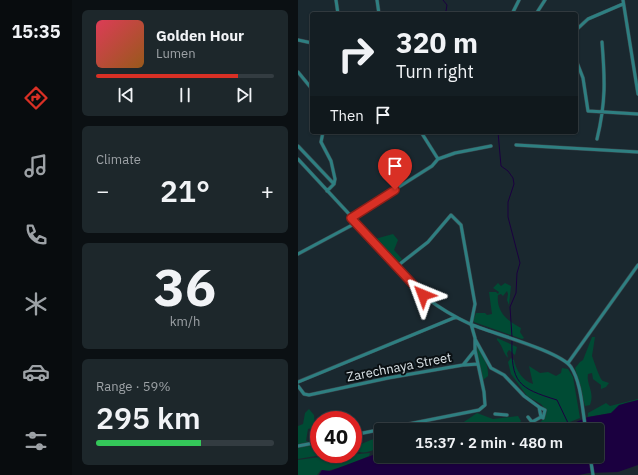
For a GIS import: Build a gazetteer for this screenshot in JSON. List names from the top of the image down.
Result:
{
  "streets": {
    "street": ["Zarechnaya Street"]
  },
  "page": {
    "tabs": "15:35",
    "turn": ["320 m", "Turn right"],
    "song": ["Golden Hour", "Lumen"],
    "then": "Then",
    "tile": [
      "Climate",
      ["36", "km/h"],
      ["Range · 59%", "295 km"]
    ],
    "heat": ["−", "21°", "+"],
    "limit": "40",
    "trip": "15:37 · 2 min · 480 m"
  }
}
